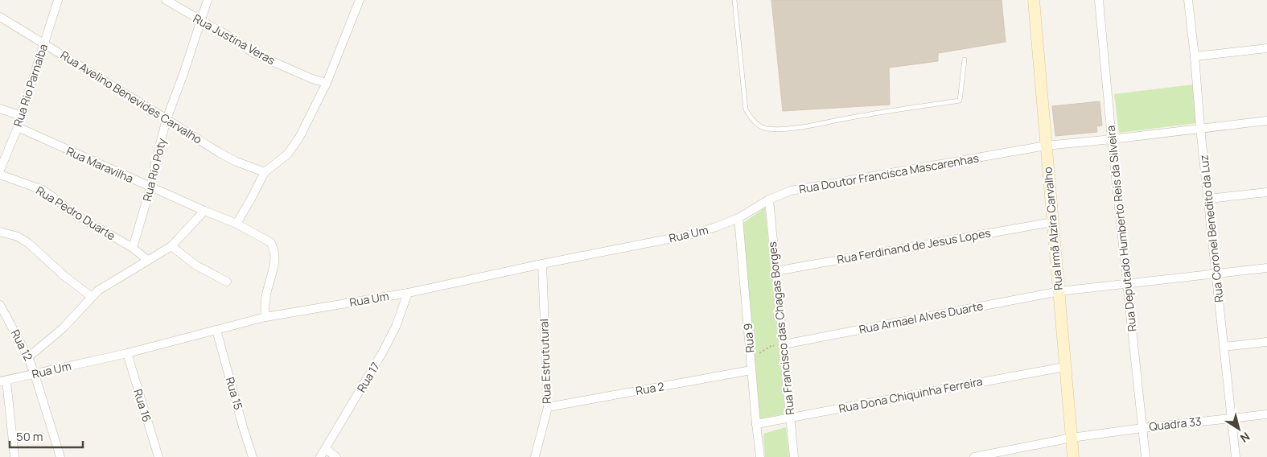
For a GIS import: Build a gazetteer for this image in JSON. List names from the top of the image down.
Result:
{
  "streets": {
    "street": [
      "Rua Justina Veras",
      "Rua Rio Parnaíba",
      "Rua Avelino Benevides Carvalho",
      "Rua Maravilha",
      "Rua Rio Poty",
      "Rua Doutor Francisca Mascarenhas",
      "Rua Pedro Duarte",
      "Rua Irmã Alzira Carvalho",
      "Rua Deputado Humberto Reis da Silveira",
      "Rua Coronel Benedito da Luz",
      "Rua Um",
      "Rua Ferdinand de Jesus Lopes",
      "Rua Armael Alves Duarte",
      "Rua Francisco das Chagas Borges",
      "Rua 9",
      "Rua 12",
      "Rua Estrututural",
      "Rua 17",
      "Rua 2",
      "Rua 15",
      "Rua Dona Chiquinha Ferreira",
      "Rua 16",
      "Quadra 33"
    ]
  },
  "crossings": [
    ["Rua Justina Veras", "Rua Rio Poty"],
    ["Rua Rio Parnaíba", "Rua Avelino Benevides Carvalho"],
    ["Rua Rio Parnaíba", "Rua Maravilha"],
    ["Rua Avelino Benevides Carvalho", "Rua Rio Poty"],
    ["Rua Maravilha", "Rua Rio Poty"],
    ["Rua Rio Poty", "Rua Pedro Duarte"],
    ["Rua Doutor Francisca Mascarenhas", "Rua Irmã Alzira Carvalho"],
    ["Rua Doutor Francisca Mascarenhas", "Rua Deputado Humberto Reis da Silveira"],
    ["Rua Doutor Francisca Mascarenhas", "Rua Coronel Benedito da Luz"],
    ["Rua Doutor Francisca Mascarenhas", "Rua Um"],
    ["Rua Doutor Francisca Mascarenhas", "Rua Francisco das Chagas Borges"],
    ["Rua Doutor Francisca Mascarenhas", "Rua 9"],
    ["Rua Irmã Alzira Carvalho", "Rua Ferdinand de Jesus Lopes"],
    ["Rua Irmã Alzira Carvalho", "Rua Armael Alves Duarte"],
    ["Rua Irmã Alzira Carvalho", "Rua Dona Chiquinha Ferreira"],
    ["Rua Irmã Alzira Carvalho", "Quadra 33"],
    ["Rua Deputado Humberto Reis da Silveira", "Rua Armael Alves Duarte"],
    ["Rua Deputado Humberto Reis da Silveira", "Quadra 33"],
    ["Rua Coronel Benedito da Luz", "Rua Armael Alves Duarte"],
    ["Rua Coronel Benedito da Luz", "Quadra 33"],
    ["Rua Um", "Rua 9"],
    ["Rua Um", "Rua 12"],
    ["Rua Um", "Rua Estrututural"],
    ["Rua Um", "Rua 17"],
    ["Rua Um", "Rua 15"],
    ["Rua Um", "Rua 16"],
    ["Rua Ferdinand de Jesus Lopes", "Rua Francisco das Chagas Borges"],
    ["Rua Armael Alves Duarte", "Rua Francisco das Chagas Borges"],
    ["Rua Francisco das Chagas Borges", "Rua Dona Chiquinha Ferreira"],
    ["Rua 9", "Rua 2"],
    ["Rua 9", "Rua Dona Chiquinha Ferreira"],
    ["Rua Estrututural", "Rua 2"]
  ],
  "scale_bar": "50 m",
  "north": "bottom right"
}
